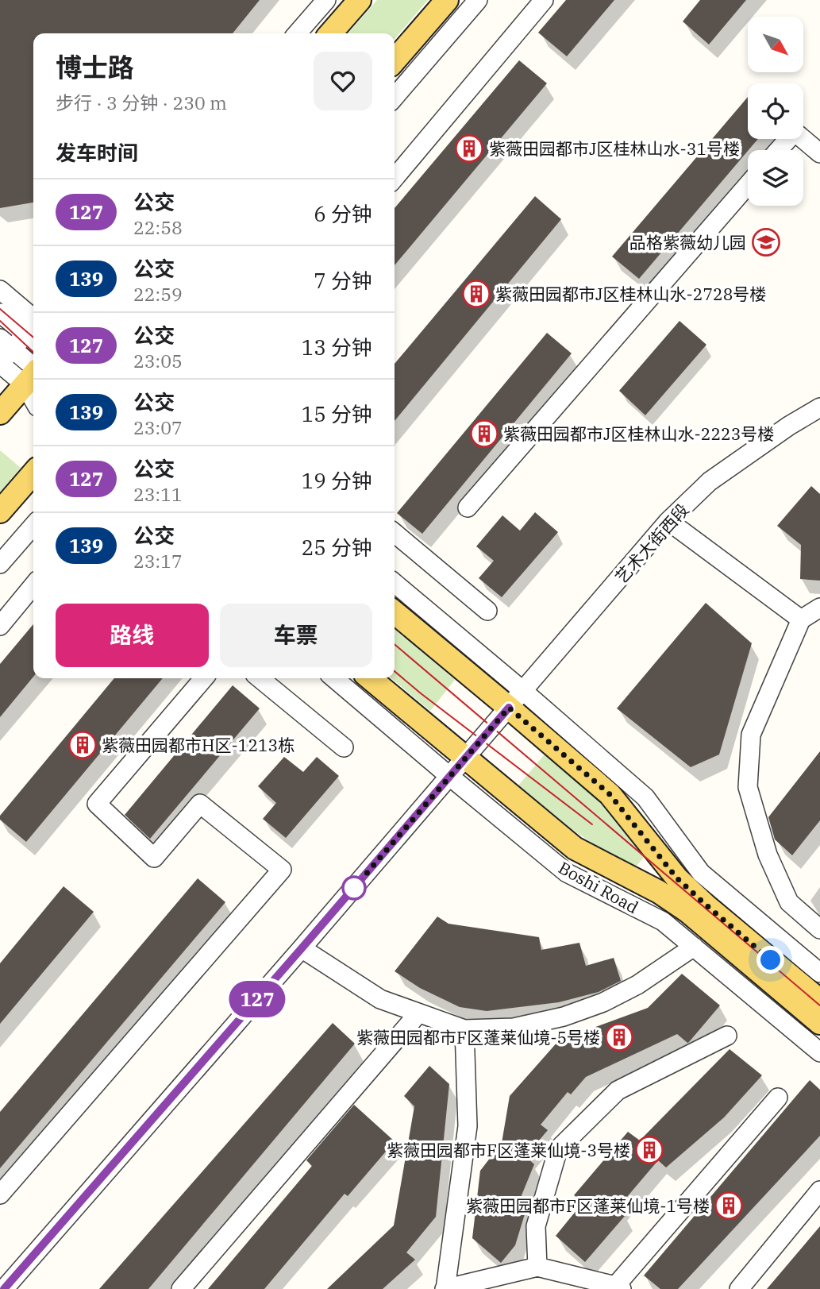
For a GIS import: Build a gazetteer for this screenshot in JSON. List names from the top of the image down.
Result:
{
  "streets": {
    "main road": ["Boshi Road"],
    "street": ["艺术大街西段"]
  },
  "crossings": [
    ["艺术大街西段", "Boshi Road"]
  ],
  "places": {
    "building": [
      "紫薇田园都市J区桂林山水-31号楼",
      "紫薇田园都市J区桂林山水-2728号楼",
      "紫薇田园都市J区桂林山水-2223号楼",
      "紫薇田园都市H区-1213栋",
      "紫薇田园都市F区蓬莱仙境-5号楼",
      "紫薇田园都市F区蓬莱仙境-3号楼",
      "紫薇田园都市F区蓬莱仙境-1号楼"
    ],
    "school or university": ["品格紫薇幼儿园"]
  },
  "lines": ["bus line 127"],
  "north": "bottom right",
  "page": {
    "on_map": "127",
    "heading": [
      ["博士路", "步行 · 3 分钟 · 230 m"],
      "发车时间"
    ],
    "list": [
      {
        "mark": "127",
        "name": "公交",
        "note": "22:58",
        "value": "6 分钟"
      },
      {
        "mark": "139",
        "name": "公交",
        "note": "22:59",
        "value": "7 分钟"
      },
      {
        "mark": "127",
        "name": "公交",
        "note": "23:05",
        "value": "13 分钟"
      },
      {
        "mark": "139",
        "name": "公交",
        "note": "23:07",
        "value": "15 分钟"
      },
      {
        "mark": "127",
        "name": "公交",
        "note": "23:11",
        "value": "19 分钟"
      },
      {
        "mark": "139",
        "name": "公交",
        "note": "23:17",
        "value": "25 分钟"
      }
    ],
    "buttons": ["路线", "车票"]
  }
}
